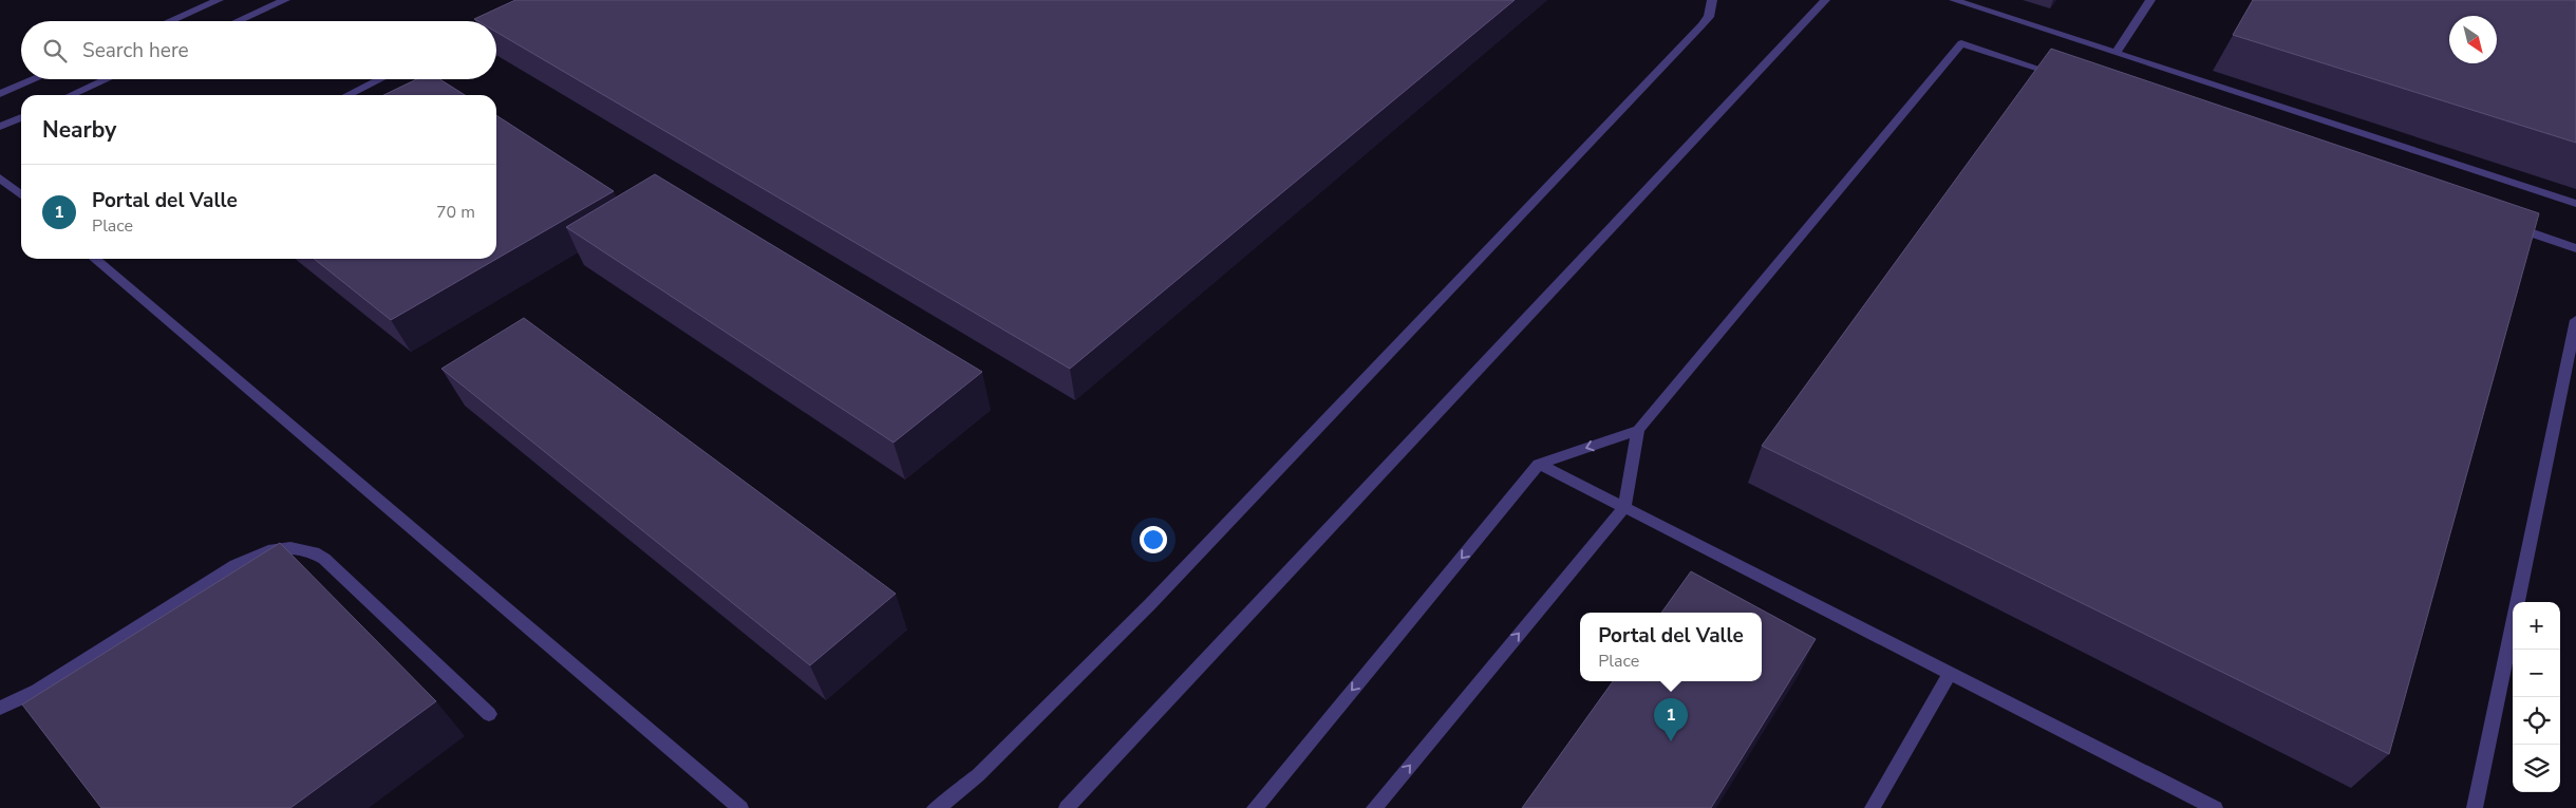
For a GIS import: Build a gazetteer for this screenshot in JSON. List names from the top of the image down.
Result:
{
  "north": "bottom right",
  "page": {
    "search": "Search here",
    "heading": "Nearby",
    "list": [
      {
        "mark": "1",
        "name": "Portal del Valle",
        "note": "Place",
        "value": "70 m"
      }
    ],
    "map_buttons": ["+", "−"],
    "popup": ["Portal del Valle", "Place"],
    "pins": "1"
  }
}
